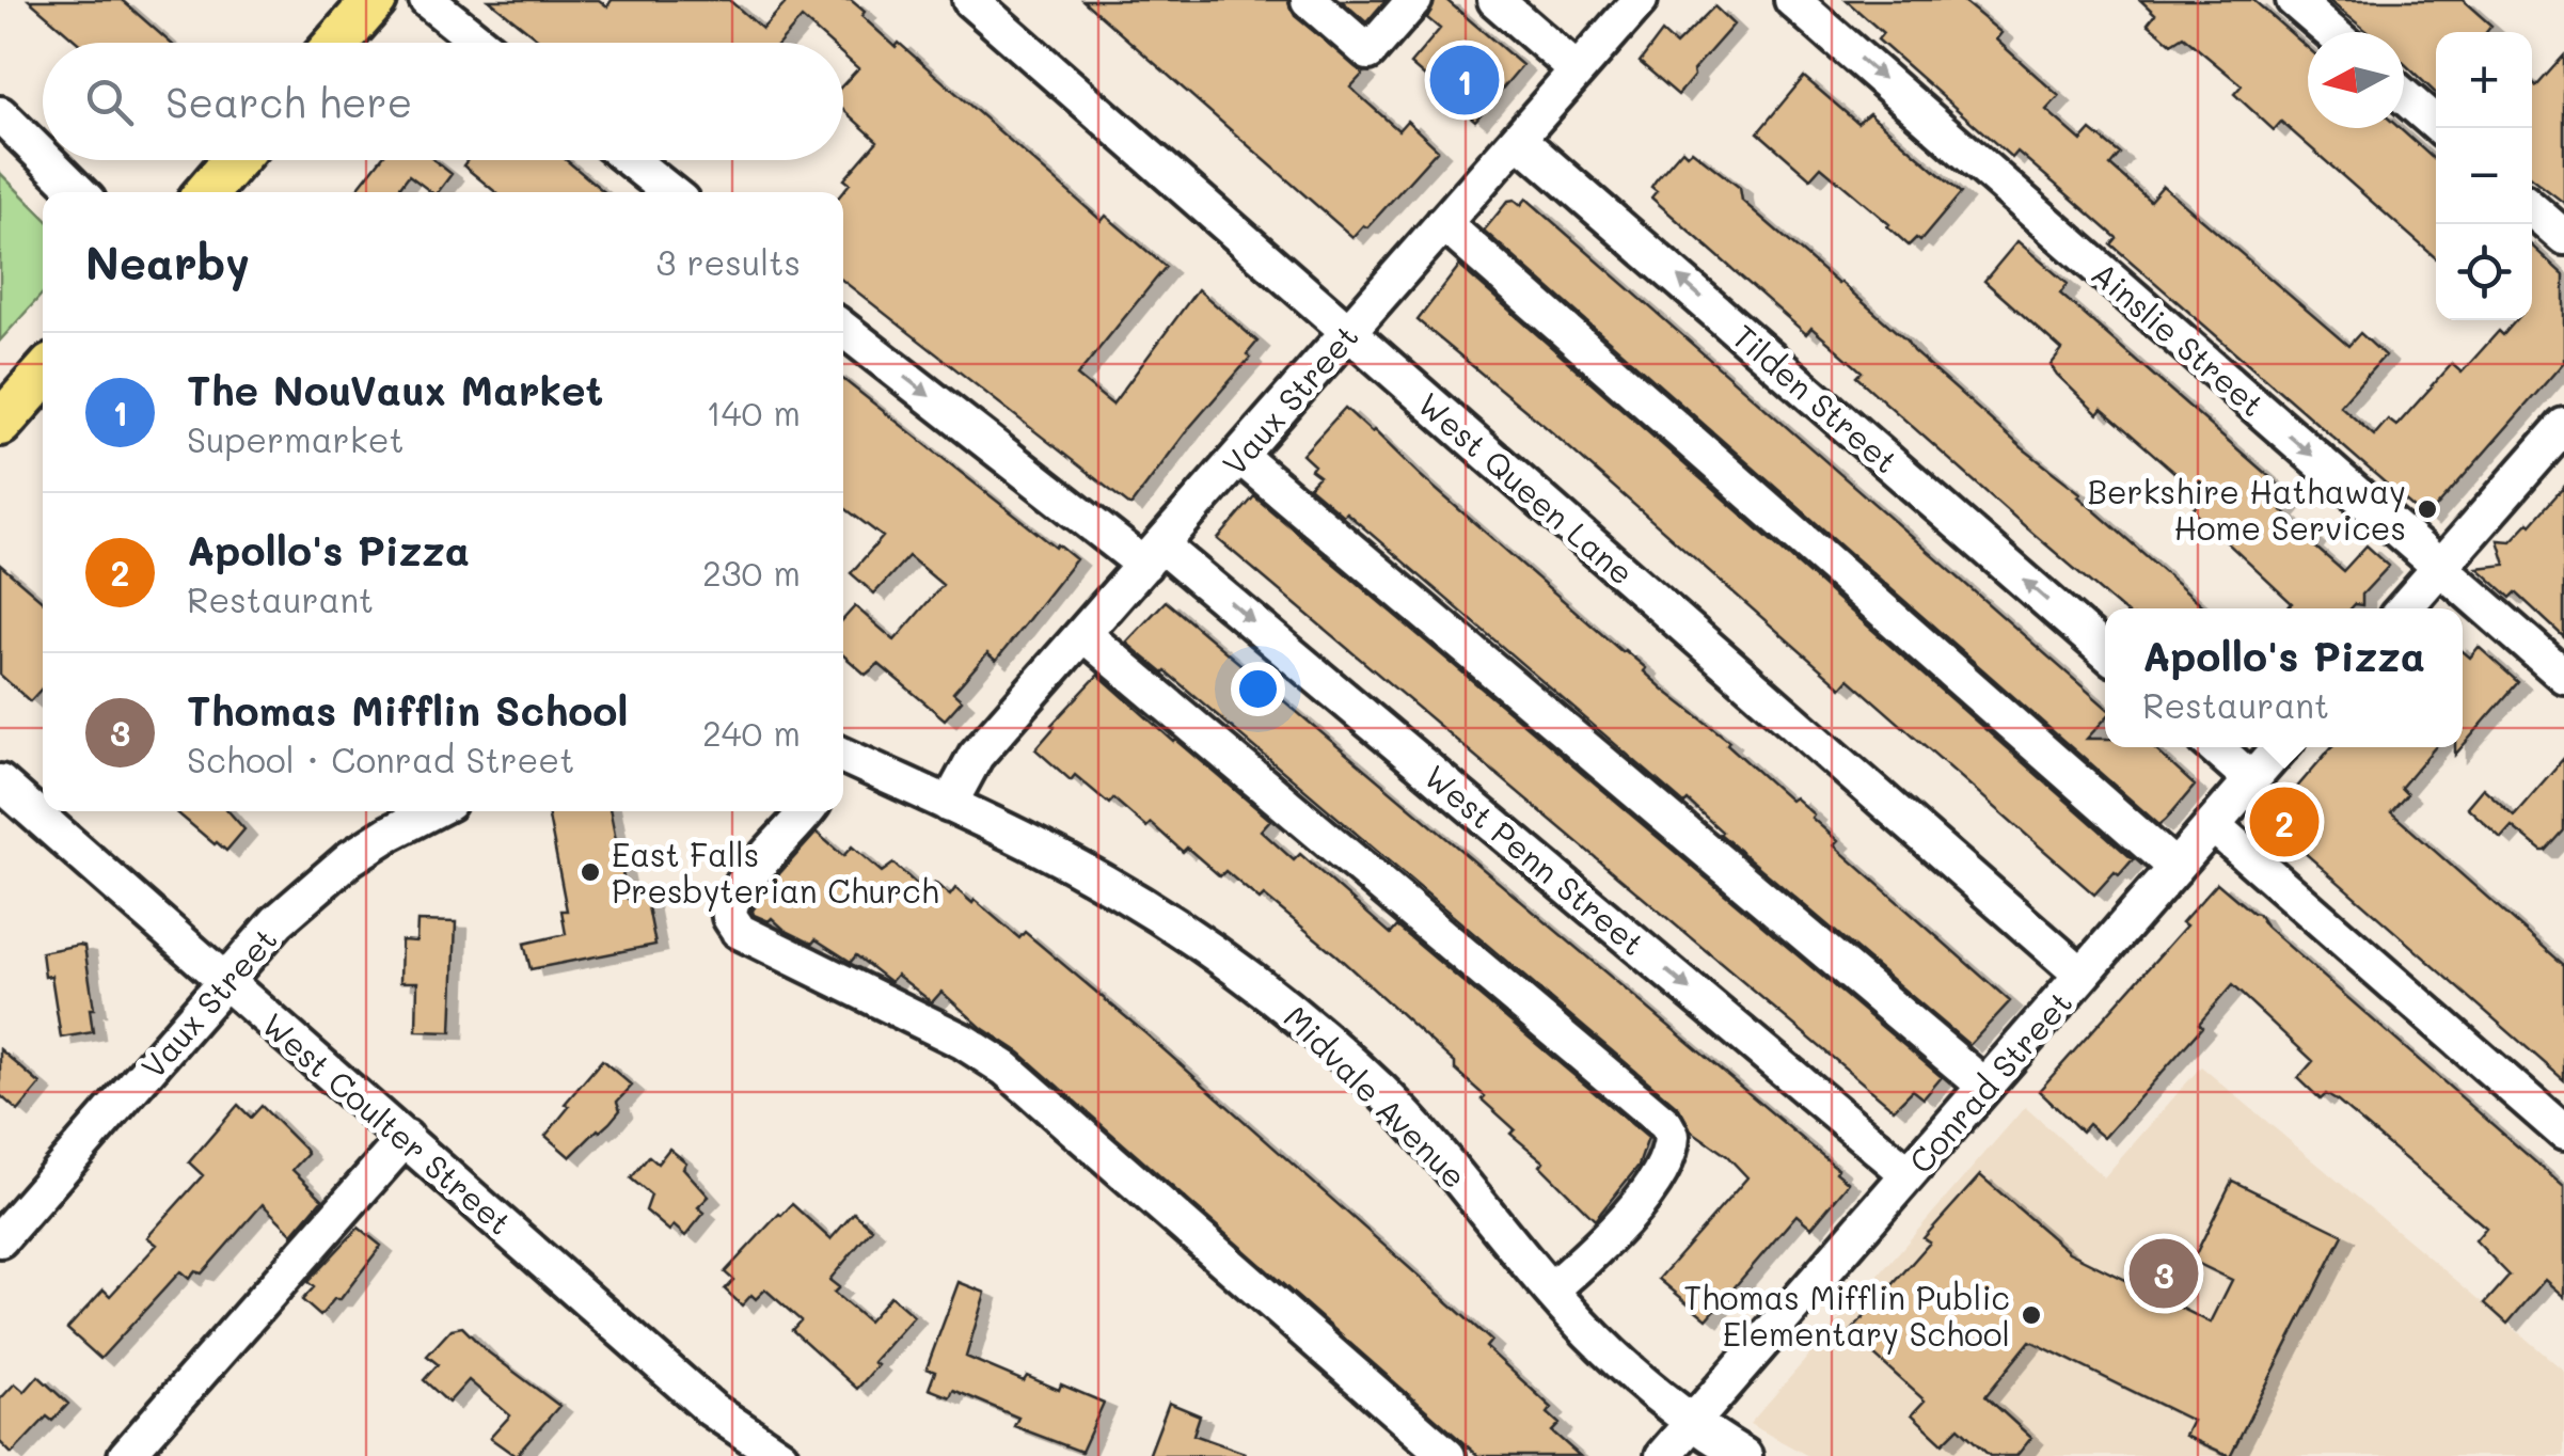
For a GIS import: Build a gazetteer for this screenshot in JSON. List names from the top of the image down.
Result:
{
  "streets": {
    "street": [
      "Ainslie Street",
      "Tilden Street",
      "Vaux Street",
      "West Queen Lane",
      "West Penn Street",
      "Conrad Street",
      "Midvale Avenue",
      "West Coulter Street"
    ]
  },
  "crossings": [
    ["Tilden Street", "Vaux Street"],
    ["Vaux Street", "West Queen Lane"],
    ["Vaux Street", "West Penn Street"],
    ["Vaux Street", "Midvale Avenue"],
    ["Vaux Street", "West Coulter Street"],
    ["West Queen Lane", "Conrad Street"],
    ["West Penn Street", "Conrad Street"],
    ["Conrad Street", "Midvale Avenue"]
  ],
  "one_way": ["Ainslie Street"],
  "places": ["Berkshire Hathaway Home Services", "East Falls Presbyterian Church", "Thomas Mifflin Public Elementary School"],
  "north": "left",
  "page": {
    "map_buttons": ["+", "−"],
    "pins": ["1", "2", "3"],
    "search": "Search here",
    "heading": ["Nearby", "3 results"],
    "list": [
      {
        "mark": "1",
        "name": "The NouVaux Market",
        "note": "Supermarket",
        "value": "140 m"
      },
      {
        "mark": "2",
        "name": "Apollo's Pizza",
        "note": "Restaurant",
        "value": "230 m"
      },
      {
        "mark": "3",
        "name": "Thomas Mifflin School",
        "note": "School · Conrad Street",
        "value": "240 m"
      }
    ],
    "popup": ["Apollo's Pizza", "Restaurant"]
  }
}
